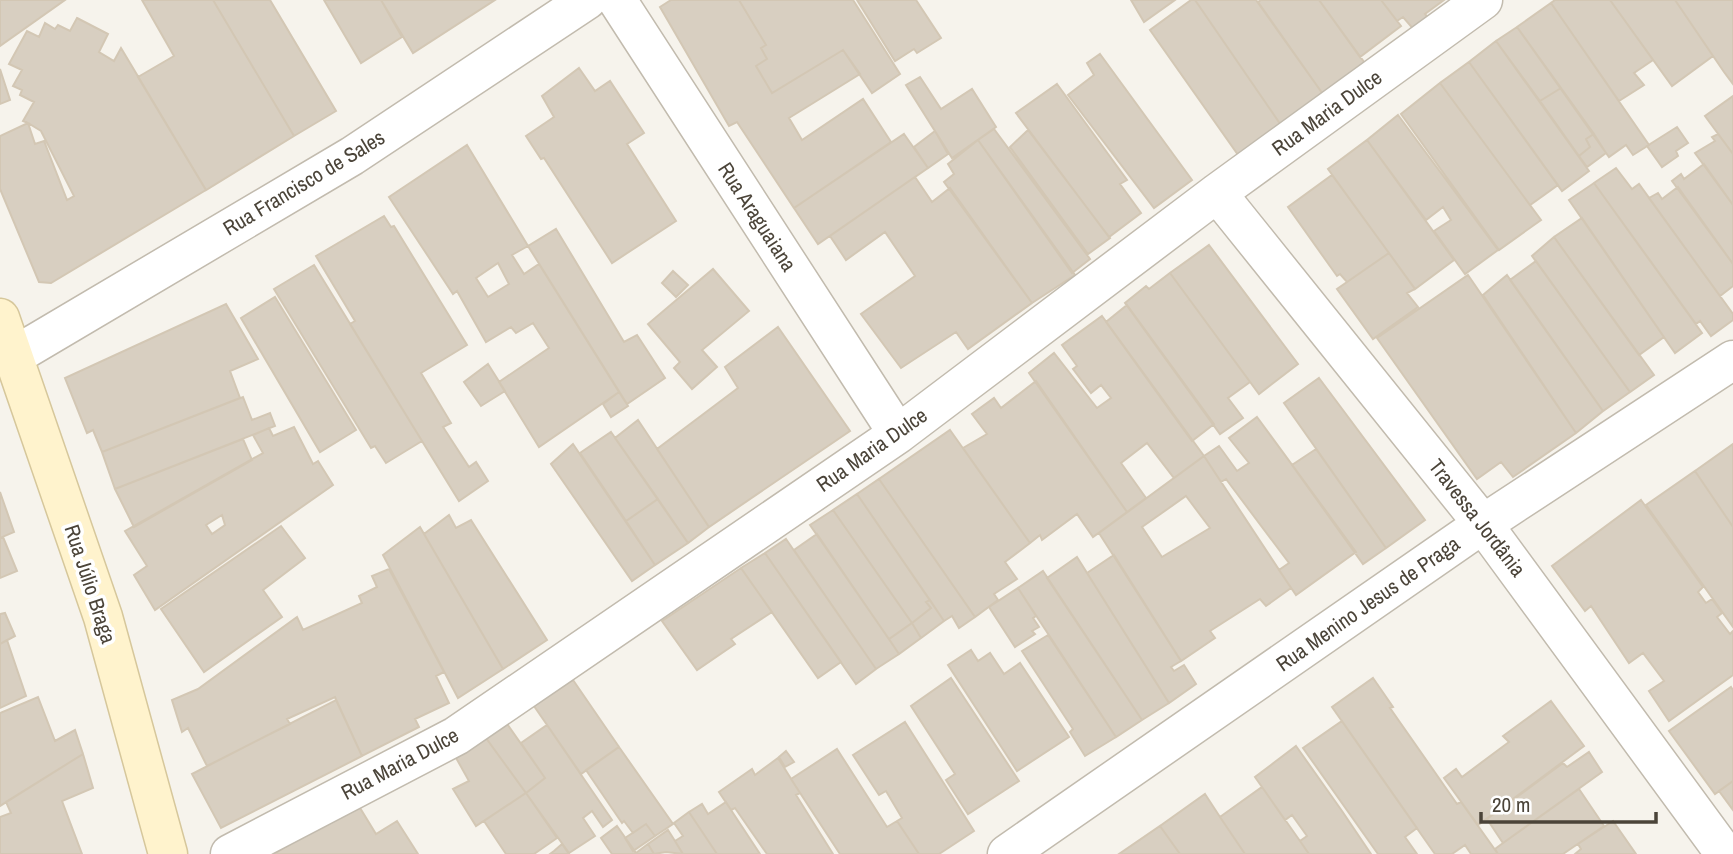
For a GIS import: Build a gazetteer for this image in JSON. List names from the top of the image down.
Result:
{
  "streets": {
    "street": [
      "Rua Maria Dulce",
      "Rua Francisco de Sales",
      "Rua Araguaiana",
      "Travessa Jordânia",
      "Rua Júlio Braga",
      "Rua Menino Jesus de Praga"
    ]
  },
  "crossings": [
    ["Rua Maria Dulce", "Rua Araguaiana"],
    ["Rua Maria Dulce", "Travessa Jordânia"],
    ["Rua Francisco de Sales", "Rua Júlio Braga"],
    ["Travessa Jordânia", "Rua Menino Jesus de Praga"]
  ],
  "scale_bar": "20 m"
}
